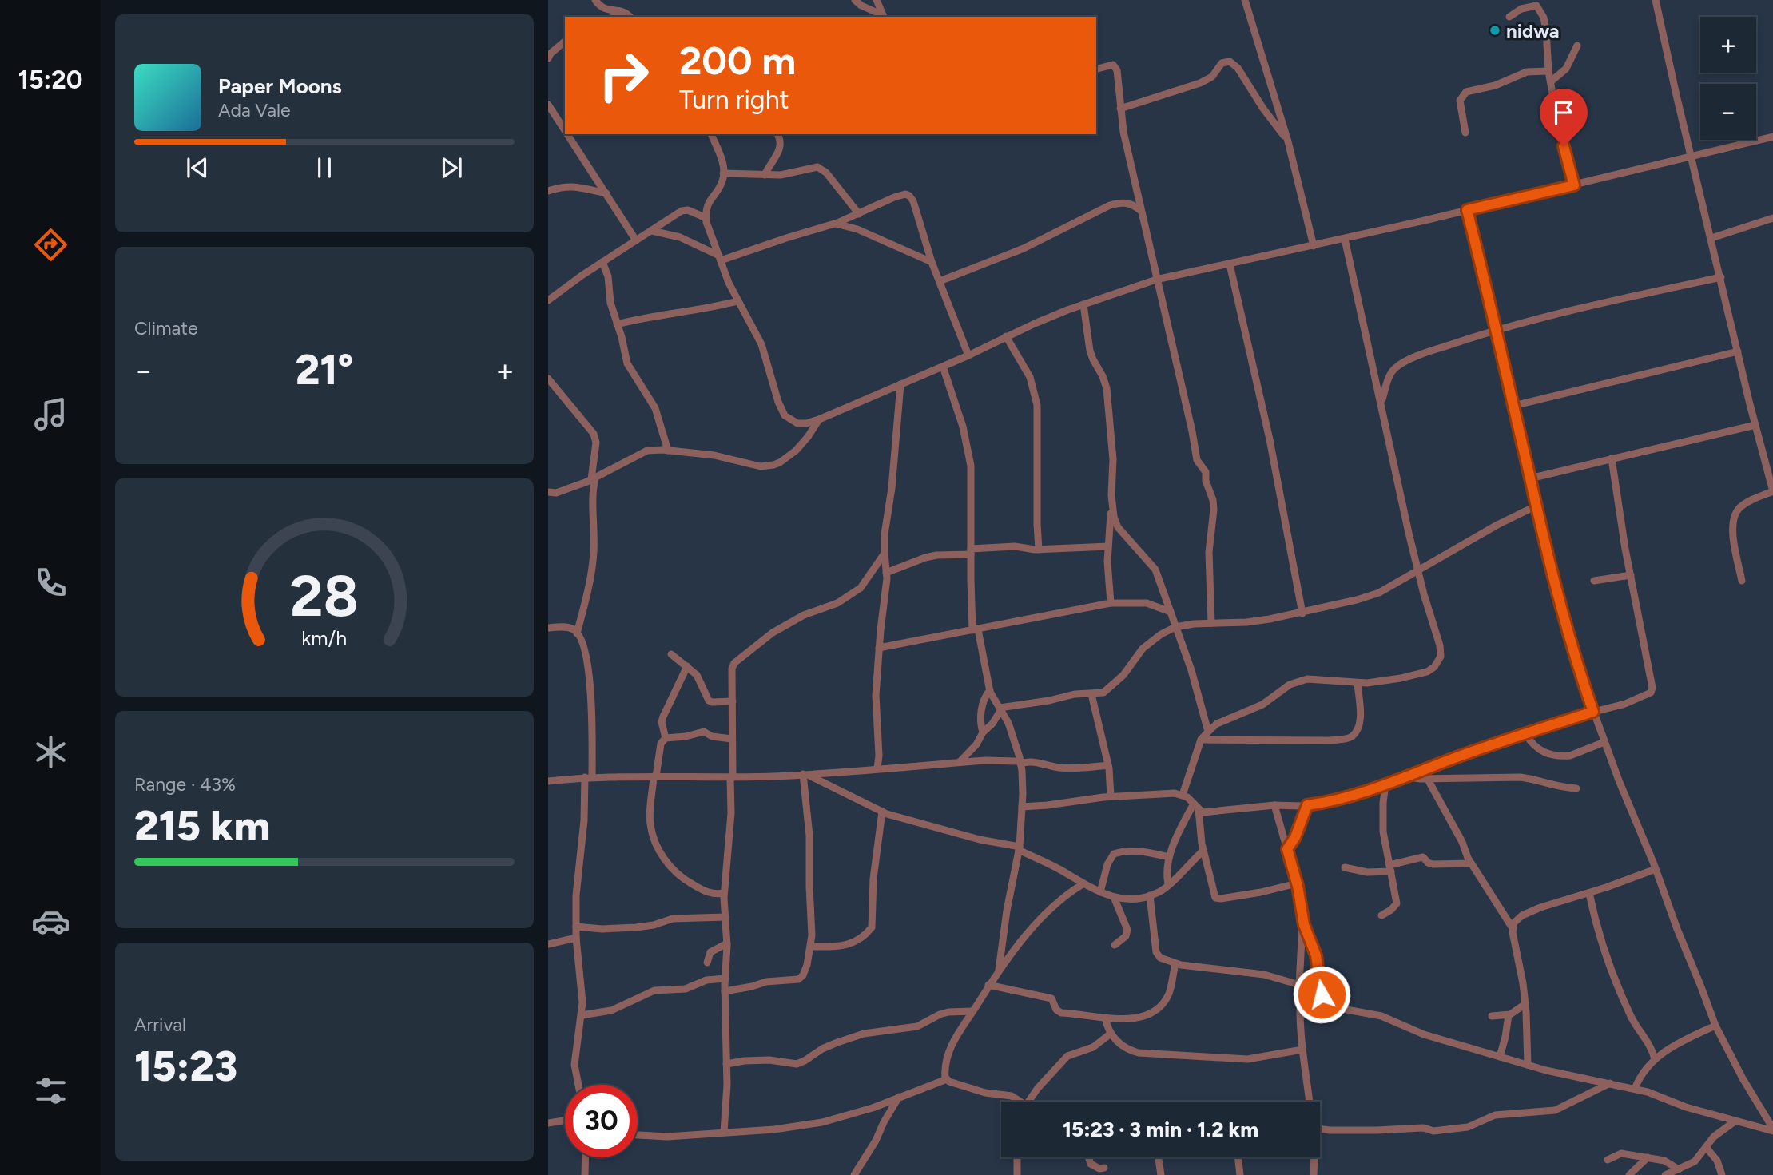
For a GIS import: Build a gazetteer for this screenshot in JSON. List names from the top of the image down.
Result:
{
  "places": ["nidwa"],
  "page": {
    "tabs": "15:20",
    "map_buttons": ["+", "−"],
    "turn": ["200 m", "Turn right"],
    "song": ["Paper Moons", "Ada Vale"],
    "tile": [
      "Climate",
      ["Range · 43%", "215 km"],
      ["Arrival", "15:23"]
    ],
    "heat": ["−", "21°", "+"],
    "limit": "30",
    "trip": "15:23 · 3 min · 1.2 km",
    "gauge": ["28", "km/h"]
  }
}
